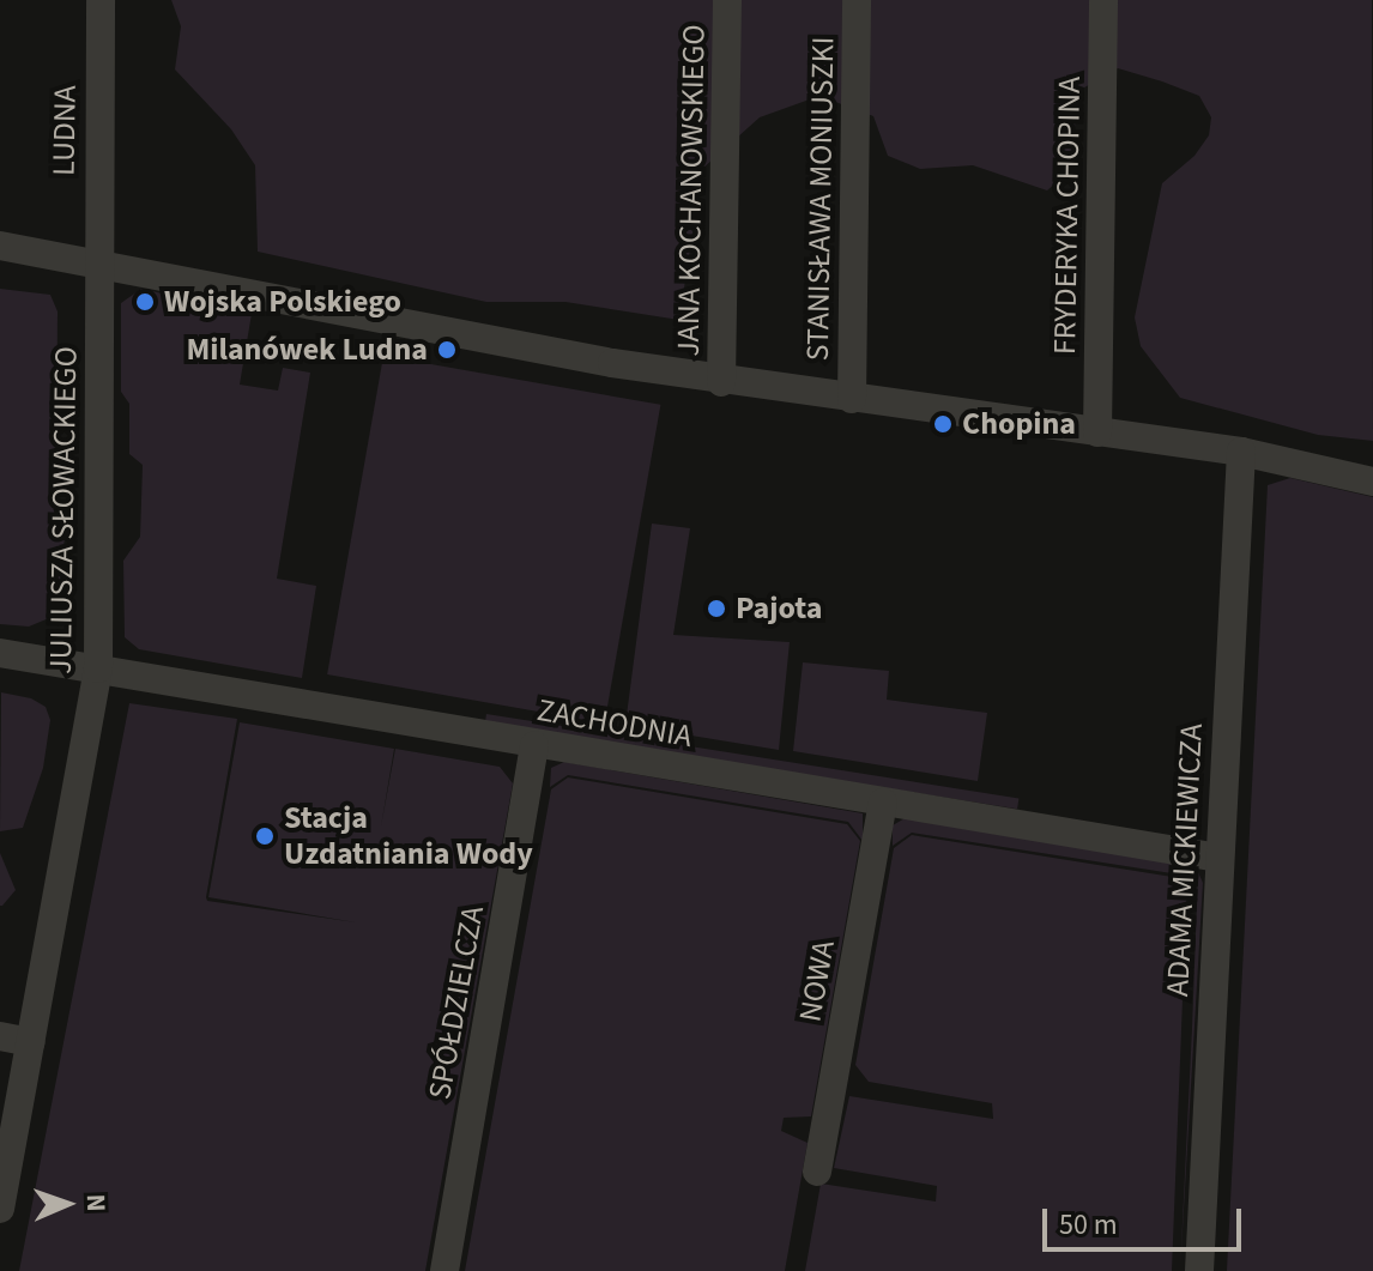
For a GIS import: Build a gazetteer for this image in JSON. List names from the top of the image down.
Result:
{
  "streets": {
    "street": [
      "LUDNA",
      "JANA KOCHANOWSKIEGO",
      "STANISŁAWA MONIUSZKI",
      "FRYDERYKA CHOPINA",
      "JULIUSZA SŁOWACKIEGO",
      "ZACHODNIA",
      "ADAMA MICKIEWICZA",
      "NOWA",
      "SPÓŁDZIELCZA"
    ]
  },
  "crossings": [
    ["LUDNA", "JULIUSZA SŁOWACKIEGO"],
    ["JULIUSZA SŁOWACKIEGO", "ZACHODNIA"],
    ["ZACHODNIA", "ADAMA MICKIEWICZA"],
    ["ZACHODNIA", "NOWA"],
    ["ZACHODNIA", "SPÓŁDZIELCZA"]
  ],
  "places": [
    "Wojska Polskiego",
    "Milanówek Ludna",
    "Chopina",
    "Pajota",
    "Stacja Uzdatniania Wody"
  ],
  "scale_bar": "50 m",
  "north": "right"
}
